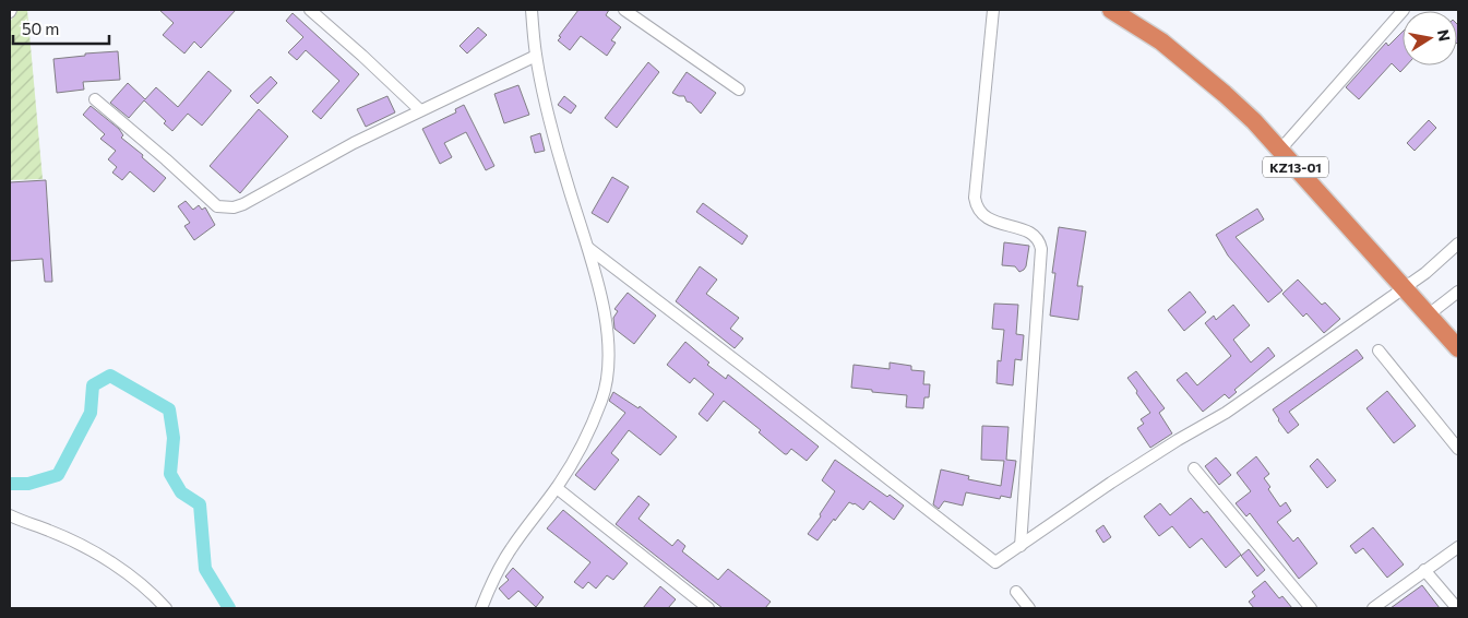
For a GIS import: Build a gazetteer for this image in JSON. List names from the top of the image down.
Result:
{
  "streets": {
    "highway": ["KZ13-01"]
  },
  "scale_bar": "50 m",
  "north": "right"
}
